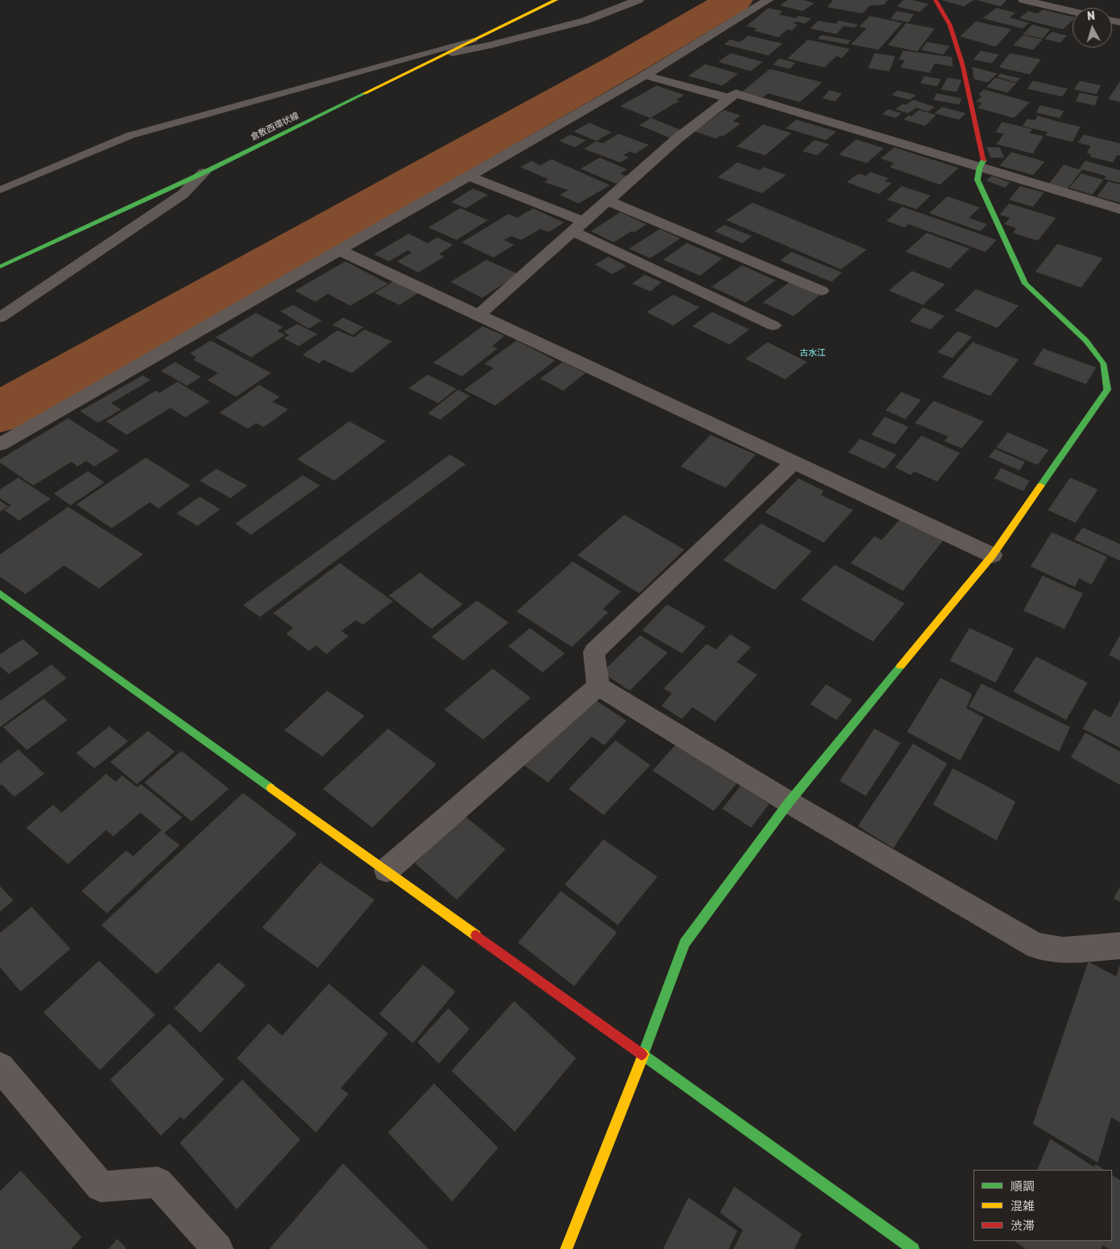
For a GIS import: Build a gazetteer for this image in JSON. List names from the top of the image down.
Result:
{
  "streets": {
    "street": ["倉敷西環状線"]
  },
  "districts": ["古水江"],
  "legend": ["順調", "混雑", "渋滞"],
  "north": "top"
}
